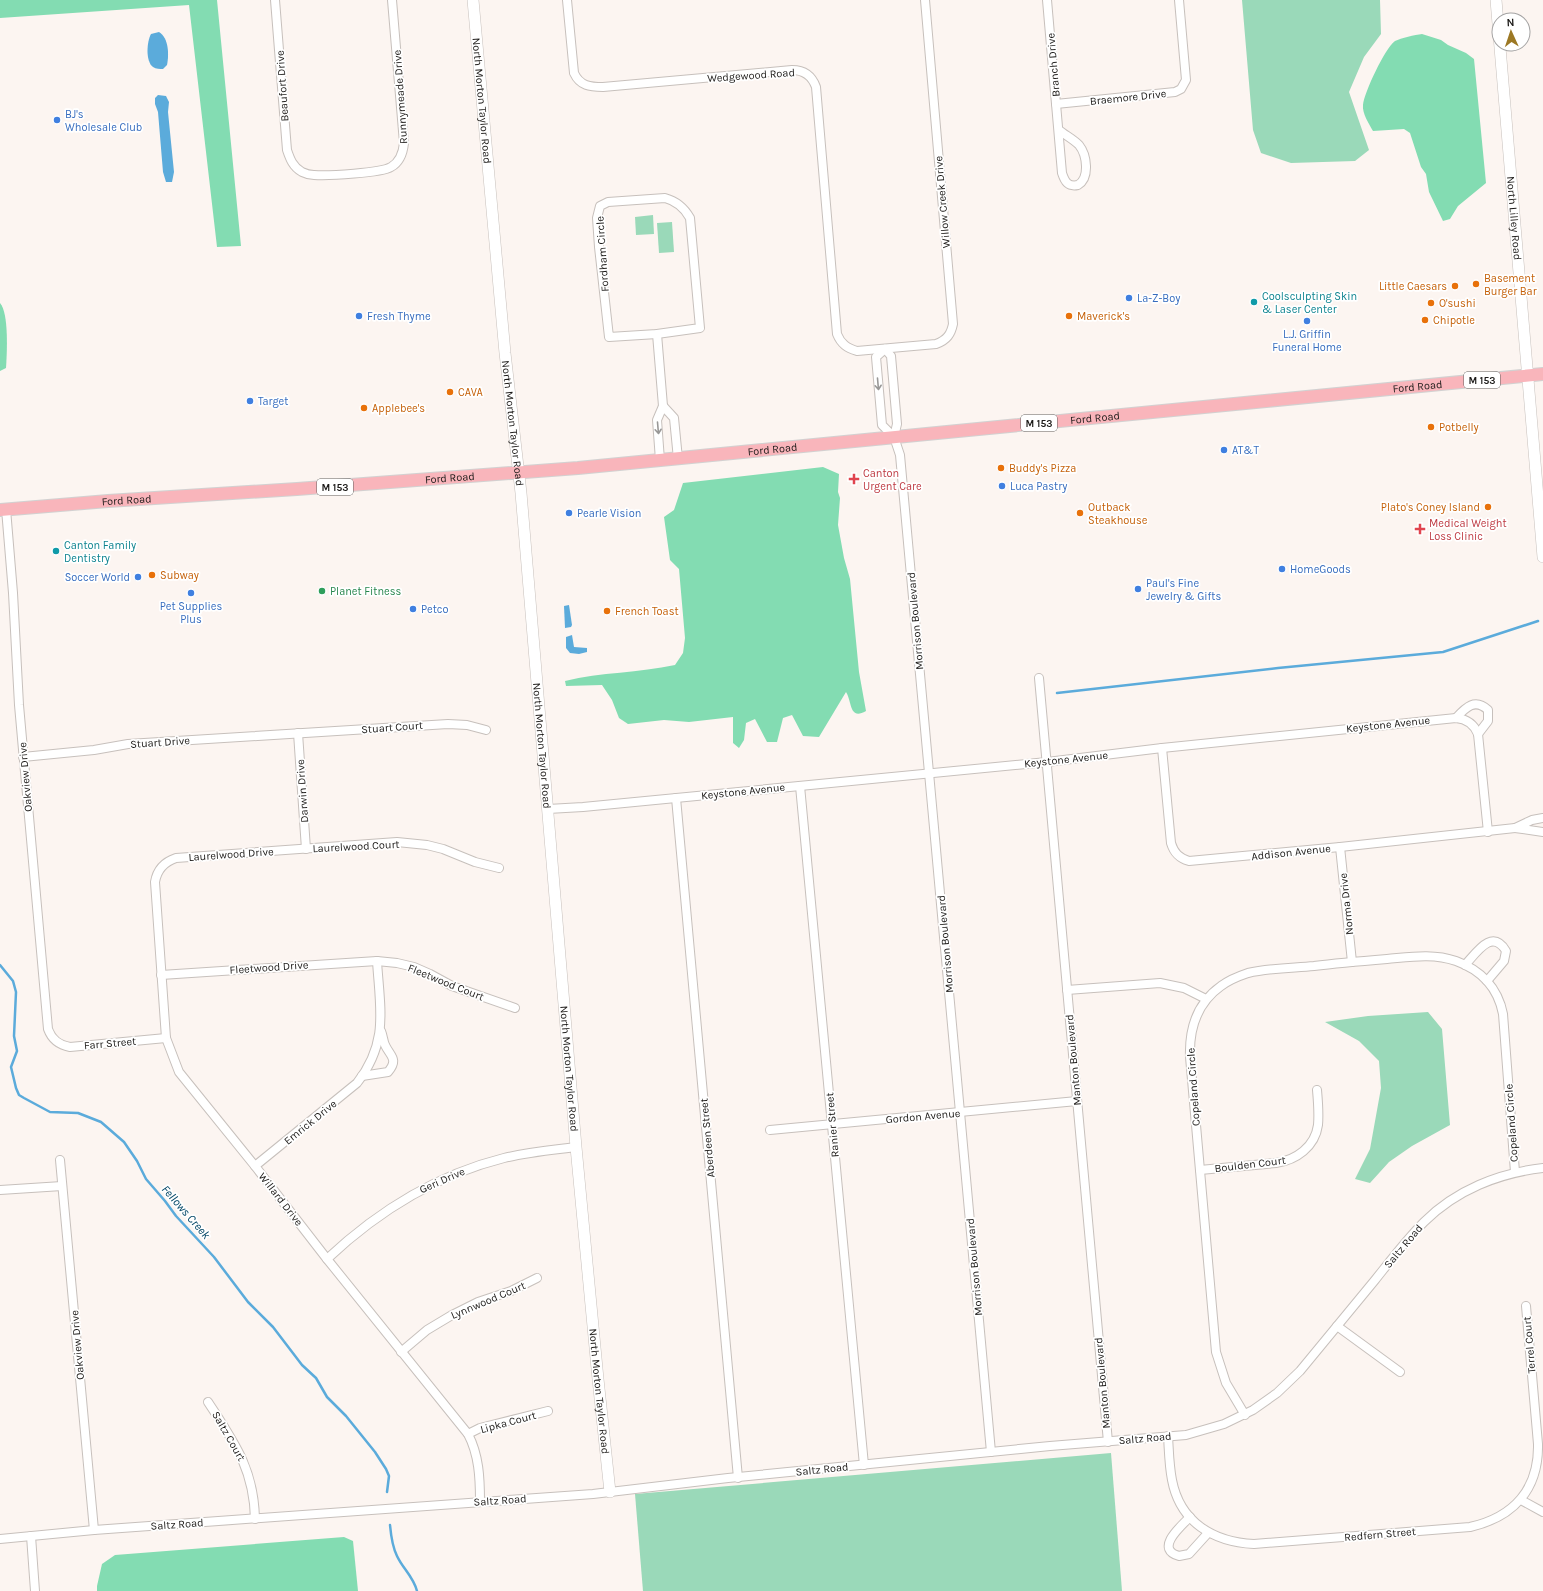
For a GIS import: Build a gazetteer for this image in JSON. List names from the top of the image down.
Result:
{
  "streets": {
    "main road": ["M 153", "Ford Road"],
    "street": [
      "Branch Drive",
      "Wedgewood Road",
      "Beaufort Drive",
      "Runnymeade Drive",
      "Braemore Drive",
      "North Morton Taylor Road",
      "Willow Creek Drive",
      "North Lilley Road",
      "Fordham Circle",
      "Morrison Boulevard",
      "Keystone Avenue",
      "Stuart Court",
      "Stuart Drive",
      "Oakview Drive",
      "Darwin Drive",
      "Laurelwood Court",
      "Addison Avenue",
      "Laurelwood Drive",
      "Norma Drive",
      "Fleetwood Drive",
      "Fleetwood Court",
      "Farr Street",
      "Manton Boulevard",
      "Copeland Circle",
      "Gordon Avenue",
      "Emrick Drive",
      "Ranier Street",
      "Aberdeen Street",
      "Boulden Court",
      "Geri Drive",
      "Willard Drive",
      "Saltz Road",
      "Lynnwood Court",
      "Terrel Court",
      "Lipka Court",
      "Saltz Court",
      "Redfern Street"
    ]
  },
  "crossings": [
    ["Branch Drive", "Braemore Drive"],
    ["Wedgewood Road", "Willow Creek Drive"],
    ["Beaufort Drive", "Runnymeade Drive"],
    ["North Morton Taylor Road", "Ford Road"],
    ["North Morton Taylor Road", "Keystone Avenue"],
    ["North Morton Taylor Road", "Geri Drive"],
    ["North Morton Taylor Road", "Saltz Road"],
    ["North Lilley Road", "Ford Road"],
    ["Ford Road", "Morrison Boulevard"],
    ["Ford Road", "Oakview Drive"],
    ["Morrison Boulevard", "Keystone Avenue"],
    ["Morrison Boulevard", "Gordon Avenue"],
    ["Morrison Boulevard", "Saltz Road"],
    ["Keystone Avenue", "Addison Avenue"],
    ["Keystone Avenue", "Manton Boulevard"],
    ["Keystone Avenue", "Ranier Street"],
    ["Keystone Avenue", "Aberdeen Street"],
    ["Stuart Court", "Stuart Drive"],
    ["Stuart Court", "Darwin Drive"],
    ["Stuart Drive", "Oakview Drive"],
    ["Stuart Drive", "Darwin Drive"],
    ["Oakview Drive", "Farr Street"],
    ["Oakview Drive", "Saltz Road"],
    ["Darwin Drive", "Laurelwood Court"],
    ["Darwin Drive", "Laurelwood Drive"],
    ["Laurelwood Court", "Laurelwood Drive"],
    ["Addison Avenue", "Norma Drive"],
    ["Laurelwood Drive", "Willard Drive"],
    ["Norma Drive", "Copeland Circle"],
    ["Fleetwood Drive", "Fleetwood Court"],
    ["Fleetwood Drive", "Emrick Drive"],
    ["Fleetwood Drive", "Willard Drive"],
    ["Fleetwood Court", "Emrick Drive"],
    ["Farr Street", "Willard Drive"],
    ["Manton Boulevard", "Gordon Avenue"],
    ["Manton Boulevard", "Saltz Road"],
    ["Copeland Circle", "Boulden Court"],
    ["Copeland Circle", "Saltz Road"],
    ["Gordon Avenue", "Ranier Street"],
    ["Emrick Drive", "Willard Drive"],
    ["Ranier Street", "Saltz Road"],
    ["Aberdeen Street", "Saltz Road"],
    ["Geri Drive", "Willard Drive"],
    ["Willard Drive", "Saltz Road"],
    ["Willard Drive", "Lynnwood Court"],
    ["Willard Drive", "Lipka Court"],
    ["Saltz Road", "Saltz Court"],
    ["Saltz Road", "Redfern Street"],
    ["Terrel Court", "Redfern Street"]
  ],
  "water": ["Fellows Creek"],
  "places": {
    "other": [
      "BJ's Wholesale Club",
      "Basement Burger Bar",
      "Little Caesars",
      "La-Z-Boy",
      "Coolsculpting Skin & Laser Center",
      "O'sushi",
      "Fresh Thyme",
      "Maverick's",
      "Chipotle",
      "L.J. Griffin Funeral Home",
      "CAVA",
      "Target",
      "Applebee's",
      "Potbelly",
      "AT&T",
      "Buddy's Pizza",
      "Luca Pastry",
      "Plato's Coney Island",
      "Pearle Vision",
      "Outback Steakhouse",
      "Canton Family Dentistry",
      "HomeGoods",
      "Subway",
      "Soccer World",
      "Paul's Fine Jewelry & Gifts",
      "Planet Fitness",
      "Pet Supplies Plus",
      "Petco",
      "French Toast"
    ],
    "health": ["Canton Urgent Care", "Medical Weight Loss Clinic"]
  },
  "north": "top"
}
